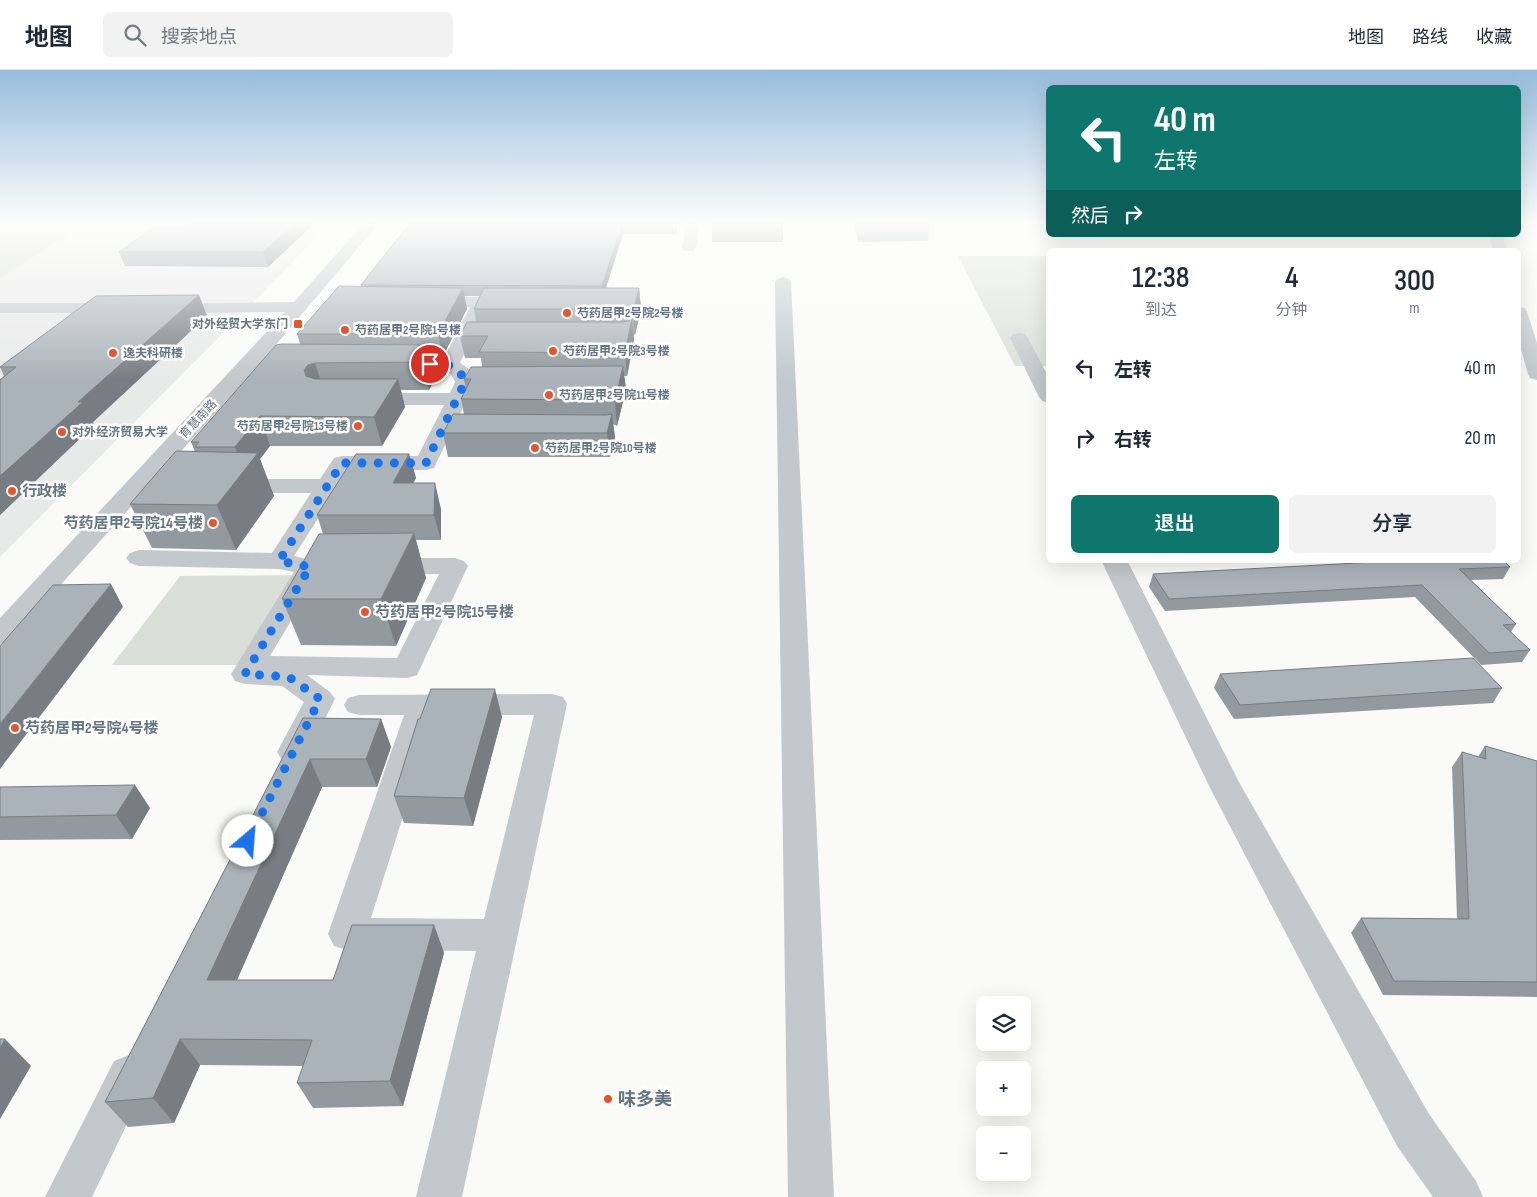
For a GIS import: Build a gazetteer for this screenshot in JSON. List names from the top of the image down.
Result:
{
  "streets": {
    "street": ["育慧南路"]
  },
  "places": {
    "other": [
      "芍药居甲2号院2号楼",
      "芍药居甲2号院1号楼",
      "芍药居甲2号院3号楼",
      "逸夫科研楼",
      "芍药居甲2号院11号楼",
      "芍药居甲2号院13号楼",
      "对外经济贸易大学",
      "芍药居甲2号院10号楼",
      "行政楼",
      "芍药居甲2号院14号楼",
      "芍药居甲2号院15号楼",
      "芍药居甲2号院4号楼",
      "味多美"
    ],
    "transit": ["对外经贸大学东门"]
  },
  "page": {
    "header": "地图",
    "search": "搜索地点",
    "nav": ["地图", "路线", "收藏"],
    "turn": ["40 m", "左转"],
    "then": "然后",
    "eta": [
      "12:38",
      "到达",
      "4",
      "分钟",
      "300",
      "m"
    ],
    "list": [
      {
        "name": "左转",
        "value": "40 m"
      },
      {
        "name": "右转",
        "value": "20 m"
      }
    ],
    "buttons": ["退出", "分享"],
    "map_buttons": ["+", "−"]
  }
}
